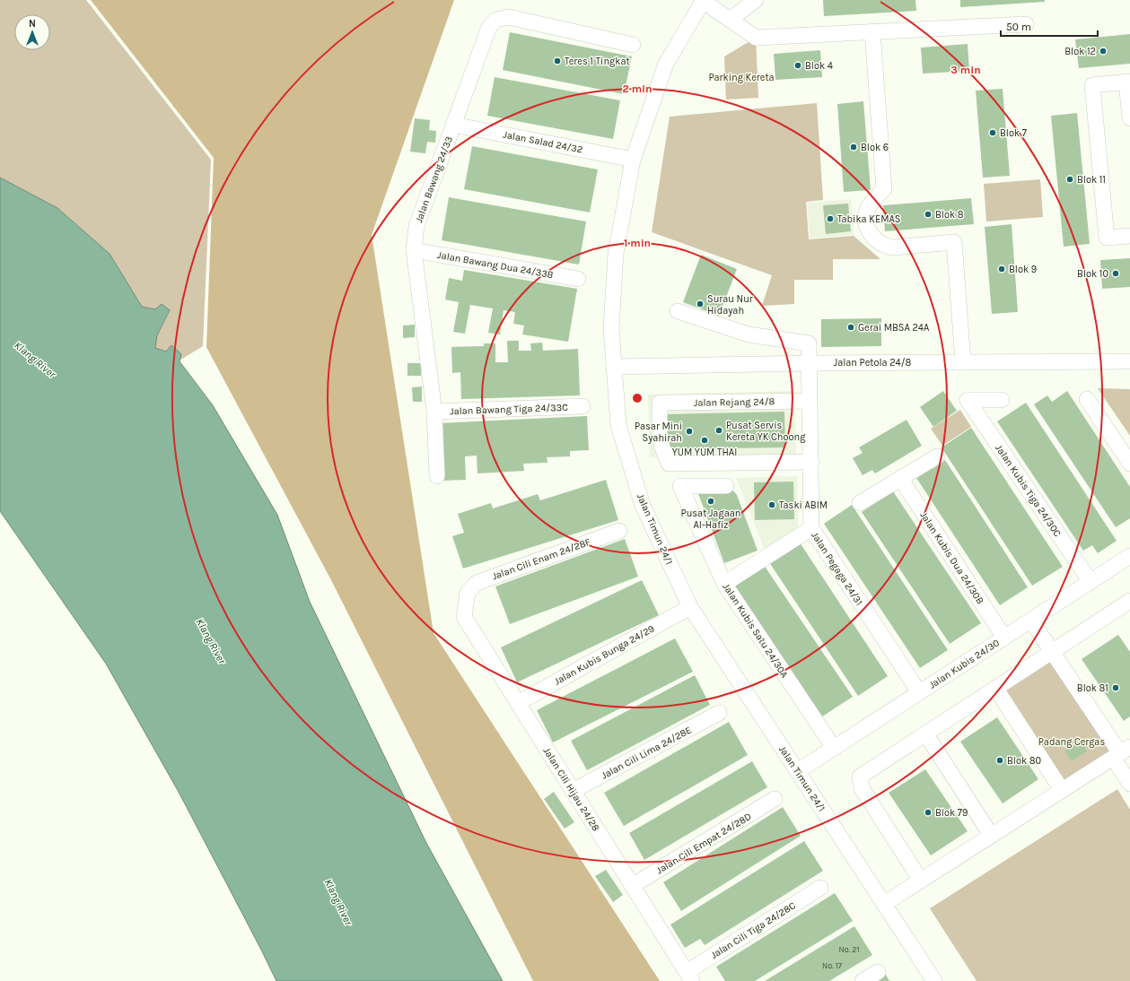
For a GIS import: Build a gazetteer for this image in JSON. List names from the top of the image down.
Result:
{
  "streets": {
    "street": [
      "Jalan Salad 24/32",
      "Jalan Bawang 24/33",
      "Jalan Bawang Dua 24/33B",
      "Jalan Petola 24/8",
      "Jalan Rejang 24/8",
      "Jalan Bawang Tiga 24/33C",
      "Jalan Kubis Tiga 24/30C",
      "Jalan Timun 24/1",
      "Jalan Kubis Dua 24/30B",
      "Jalan Cili Enam 24/28F",
      "Jalan Pegaga 24/31",
      "Jalan Kubis Satu 24/30A",
      "Jalan Kubis Bunga 24/29",
      "Jalan Kubis 24/30",
      "Jalan Cili Lima 24/28E",
      "Jalan Cili Hijau 24/28",
      "Jalan Cili Empat 24/28D",
      "Jalan Cili Tiga 24/28C"
    ]
  },
  "crossings": [
    ["Jalan Salad 24/32", "Jalan Bawang 24/33"],
    ["Jalan Salad 24/32", "Jalan Timun 24/1"],
    ["Jalan Bawang 24/33", "Jalan Bawang Dua 24/33B"],
    ["Jalan Bawang 24/33", "Jalan Bawang Tiga 24/33C"],
    ["Jalan Petola 24/8", "Jalan Timun 24/1"],
    ["Jalan Petola 24/8", "Jalan Pegaga 24/31"],
    ["Jalan Rejang 24/8", "Jalan Pegaga 24/31"],
    ["Jalan Kubis Tiga 24/30C", "Jalan Kubis 24/30"],
    ["Jalan Timun 24/1", "Jalan Kubis Bunga 24/29"],
    ["Jalan Timun 24/1", "Jalan Kubis 24/30"],
    ["Jalan Kubis Dua 24/30B", "Jalan Kubis 24/30"],
    ["Jalan Cili Enam 24/28F", "Jalan Cili Hijau 24/28"],
    ["Jalan Pegaga 24/31", "Jalan Kubis 24/30"],
    ["Jalan Kubis Satu 24/30A", "Jalan Kubis 24/30"],
    ["Jalan Kubis Bunga 24/29", "Jalan Cili Hijau 24/28"],
    ["Jalan Cili Lima 24/28E", "Jalan Cili Hijau 24/28"],
    ["Jalan Cili Hijau 24/28", "Jalan Cili Empat 24/28D"],
    ["Jalan Cili Hijau 24/28", "Jalan Cili Tiga 24/28C"]
  ],
  "water": ["Klang River"],
  "parks": ["Parking Kereta", "Padang Cergas"],
  "places": [
    "Blok 12",
    "Teres 1 Tingkat",
    "Blok 4",
    "Blok 7",
    "Blok 6",
    "Blok 11",
    "Blok 8",
    "Tabika KEMAS",
    "Blok 9",
    "Blok 10",
    "Surau Nur Hidayah",
    "Gerai MBSA 24A",
    "Pusat Servis Kereta YK Choong",
    "Pasar Mini Syahirah",
    "YUM YUM THAI",
    "Pusat Jagaan Al-Hafiz",
    "Taski ABIM",
    "Blok 81",
    "Blok 80",
    "Blok 79"
  ],
  "house_numbers": ["No. 21", "No. 17"],
  "scale_bar": "50 m",
  "north": "top",
  "rings": ["3 min", "2 min", "1 min"]
}
